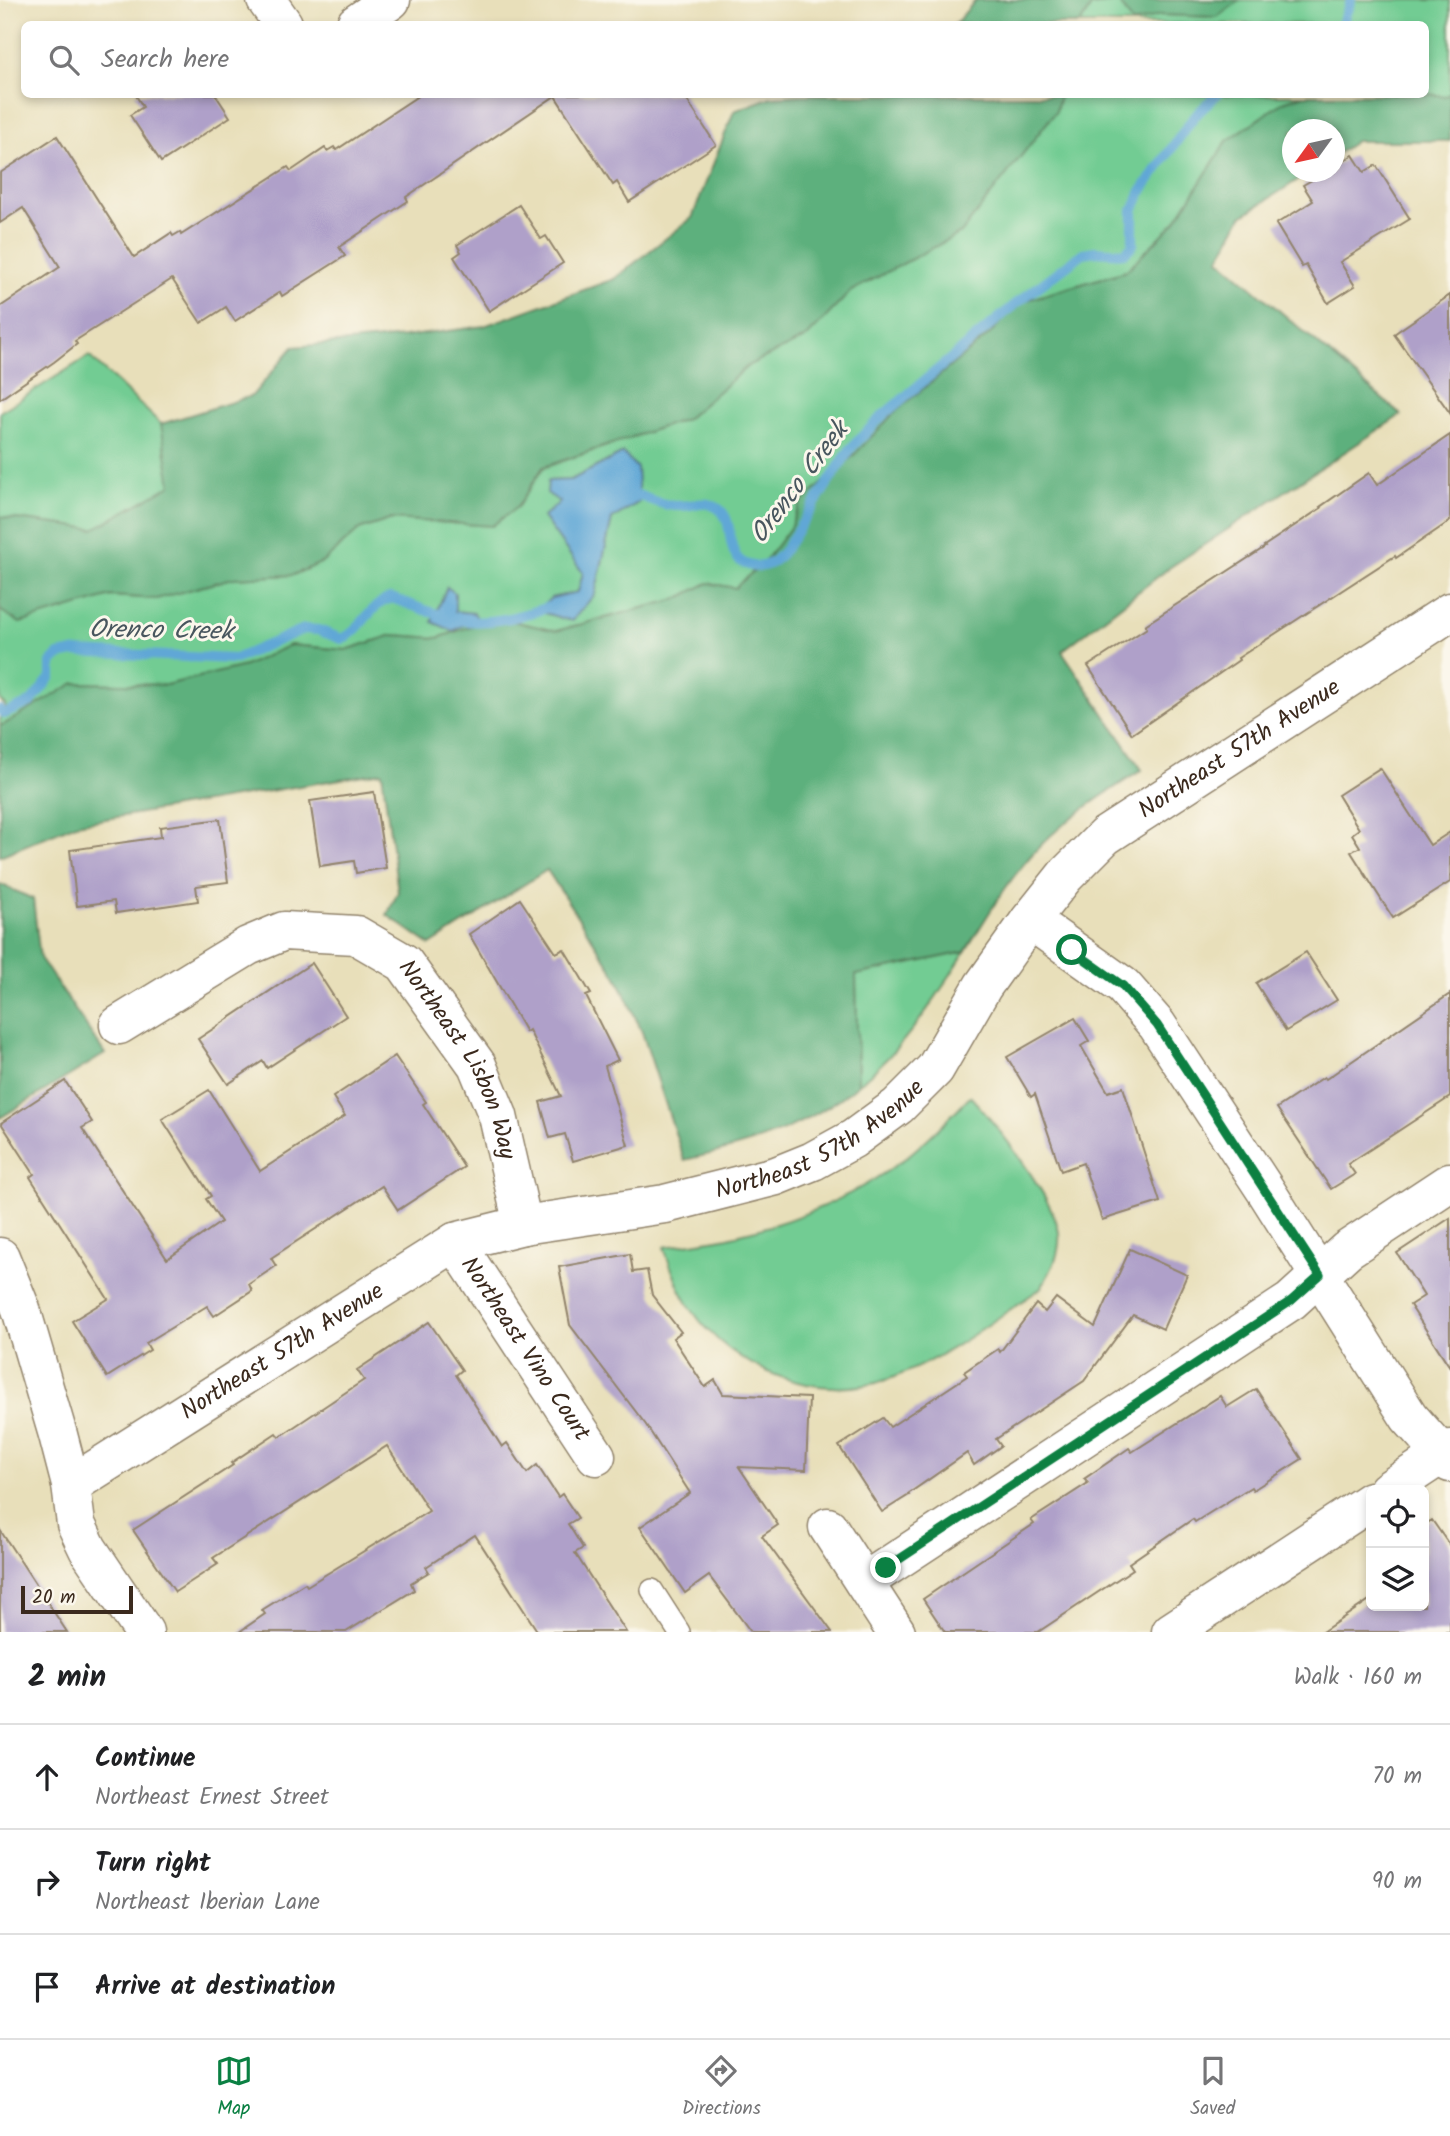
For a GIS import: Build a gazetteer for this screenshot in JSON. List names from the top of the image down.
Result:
{
  "streets": {
    "street": ["Northeast 57th Avenue", "Northeast Lisbon Way", "Northeast Vino Court"]
  },
  "crossings": [
    ["Northeast 57th Avenue", "Northeast Lisbon Way"],
    ["Northeast 57th Avenue", "Northeast Vino Court"]
  ],
  "water": ["Orenco Creek"],
  "scale_bar": "20 m",
  "north": "bottom left",
  "page": {
    "search": "Search here",
    "scale": "20 m",
    "heading": ["2 min", "Walk · 160 m"],
    "list": [
      ["Continue", "Northeast Ernest Street", "70 m"],
      ["Turn right", "Northeast Iberian Lane", "90 m"],
      "Arrive at destination"
    ],
    "nav": ["Map", "Directions", "Saved"]
  }
}
